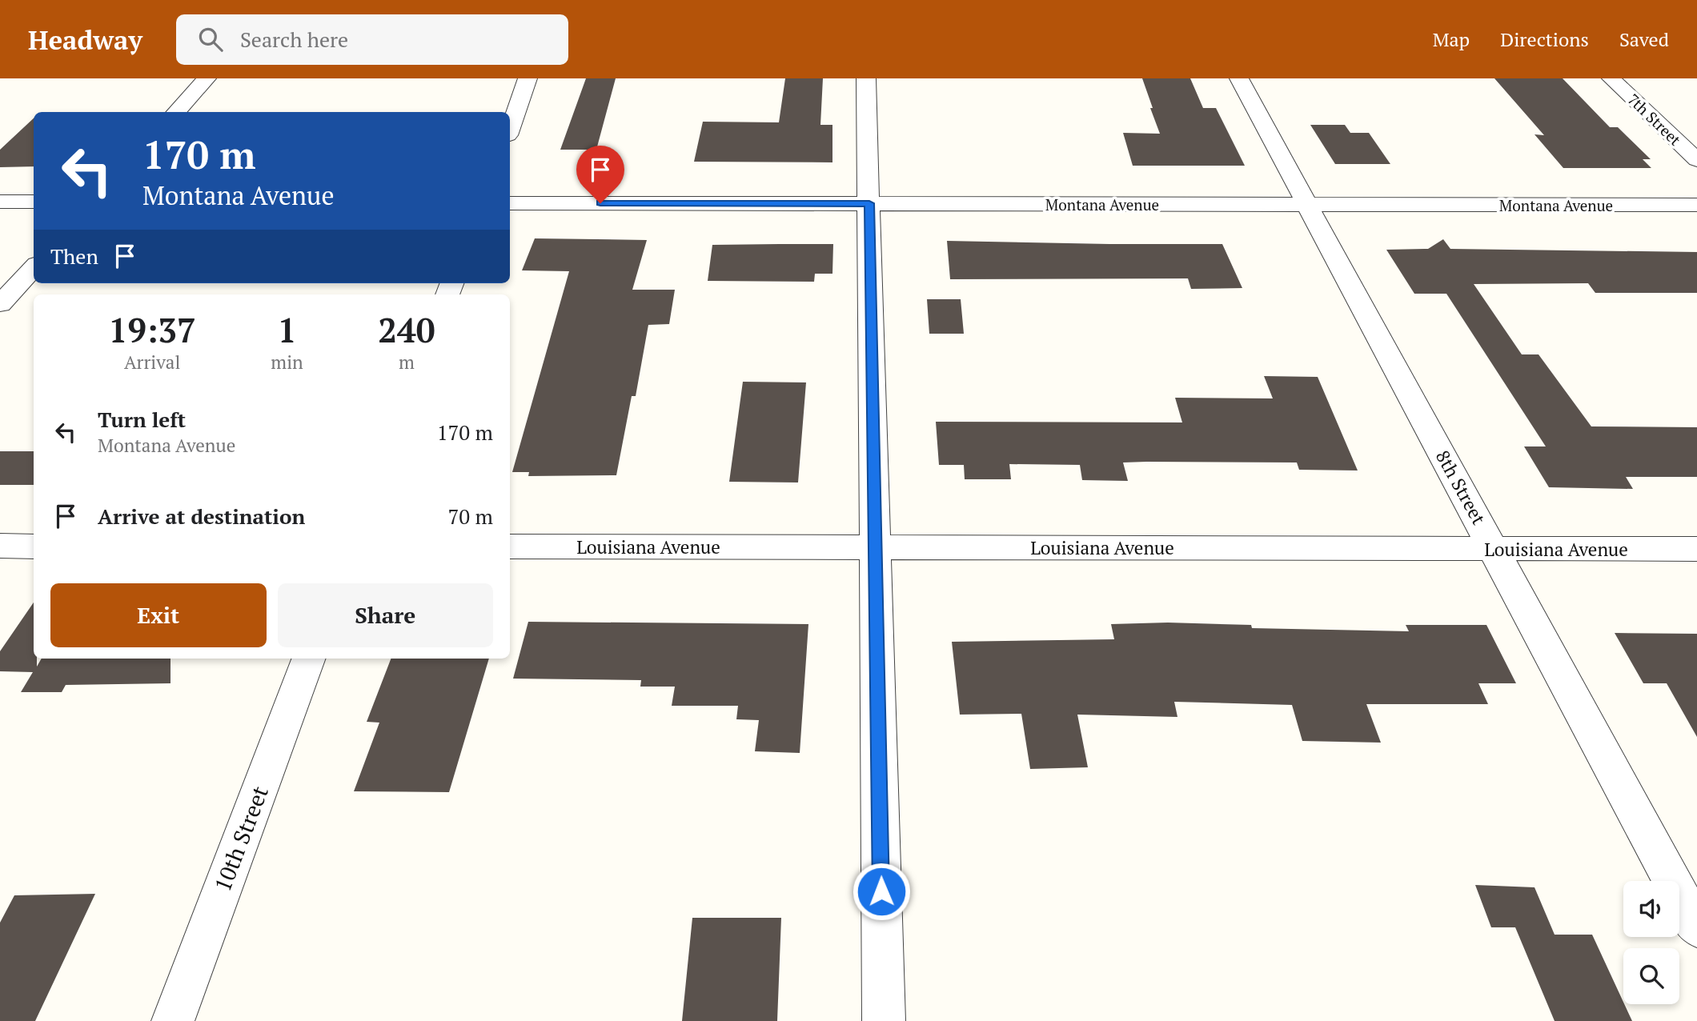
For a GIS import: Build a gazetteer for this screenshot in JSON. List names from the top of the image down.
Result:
{
  "streets": {
    "street": [
      "7th Street",
      "Montana Avenue",
      "8th Street",
      "Louisiana Avenue",
      "10th Street"
    ]
  },
  "crossings": [
    ["Montana Avenue", "8th Street"],
    ["8th Street", "Louisiana Avenue"]
  ],
  "page": {
    "header": "Headway",
    "search": "Search here",
    "nav": ["Map", "Directions", "Saved"],
    "turn": ["170 m", "Montana Avenue"],
    "then": "Then",
    "eta": [
      "19:37",
      "Arrival",
      "1",
      "min",
      "240",
      "m"
    ],
    "list": [
      {
        "name": "Turn left",
        "note": "Montana Avenue",
        "value": "170 m"
      },
      {
        "name": "Arrive at destination",
        "value": "70 m"
      }
    ],
    "buttons": ["Exit", "Share"]
  }
}
